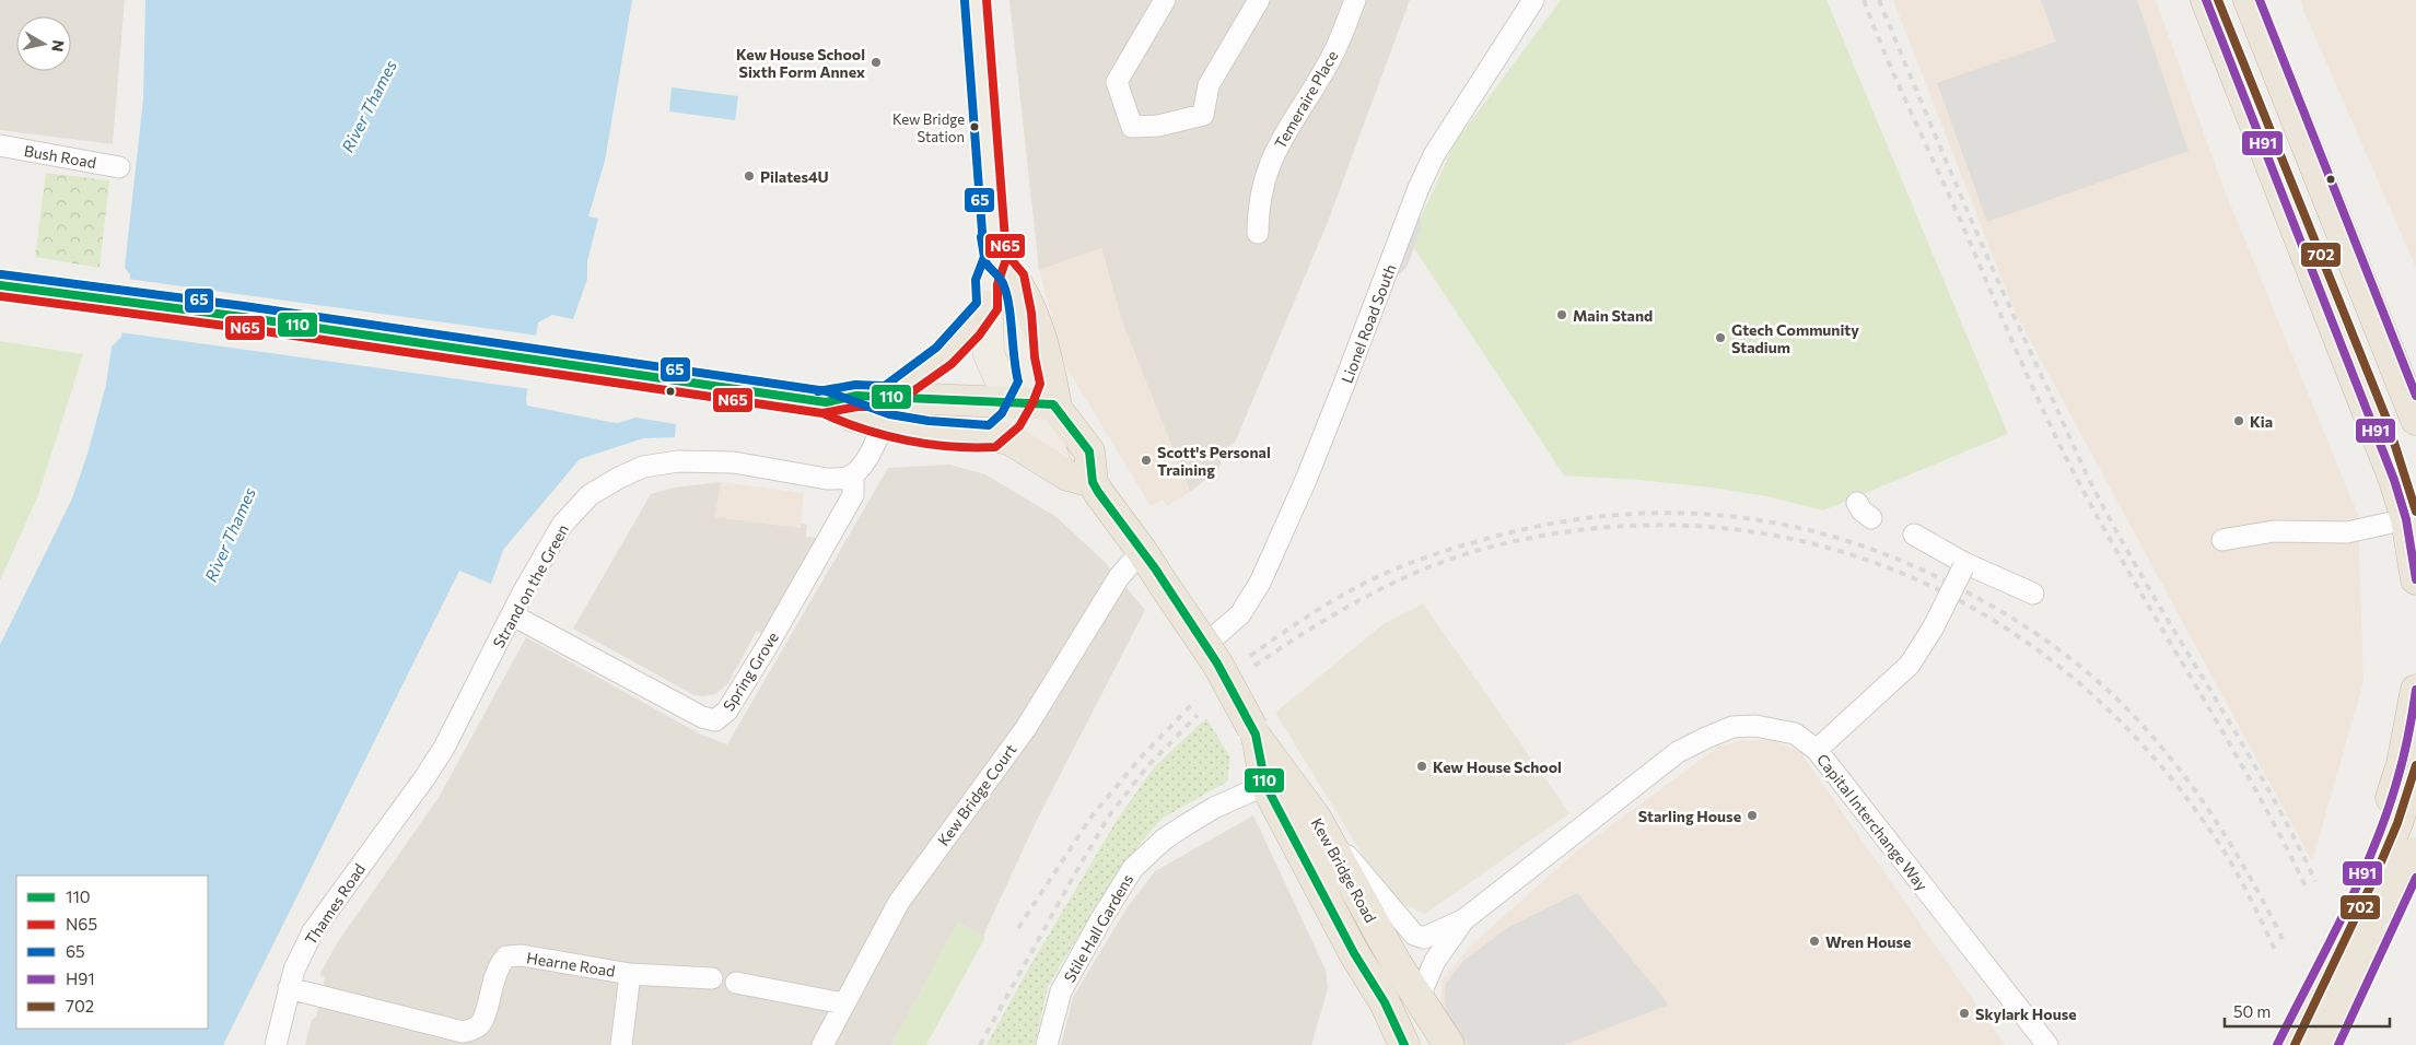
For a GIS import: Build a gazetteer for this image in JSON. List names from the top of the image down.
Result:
{
  "streets": {
    "highway": ["Kew Bridge Road"],
    "street": [
      "Temeraire Place",
      "Bush Road",
      "Lionel Road South",
      "Strand on the Green",
      "Spring Grove",
      "Kew Bridge Court",
      "Capital Interchange Way",
      "Thames Road",
      "Stile Hall Gardens",
      "Hearne Road"
    ]
  },
  "crossings": [
    ["Lionel Road South", "Kew Bridge Road"],
    ["Strand on the Green", "Spring Grove"],
    ["Strand on the Green", "Thames Road"],
    ["Kew Bridge Court", "Kew Bridge Road"],
    ["Capital Interchange Way", "Kew Bridge Road"],
    ["Kew Bridge Road", "Stile Hall Gardens"],
    ["Thames Road", "Hearne Road"]
  ],
  "water": ["River Thames"],
  "places": [
    "Kew House School Sixth Form Annex",
    "Kew Bridge Station",
    "Pilates4U",
    "Main Stand",
    "Gtech Community Stadium",
    "Kia",
    "Scott's Personal Training",
    "Kew House School",
    "Starling House",
    "Wren House",
    "Skylark House"
  ],
  "lines": [
    "transit line N65",
    "transit line H91",
    "transit line 702",
    "transit line 65",
    "transit line 110"
  ],
  "legend": [
    "110",
    "N65",
    "65",
    "H91",
    "702"
  ],
  "scale_bar": "50 m",
  "north": "right"
}
